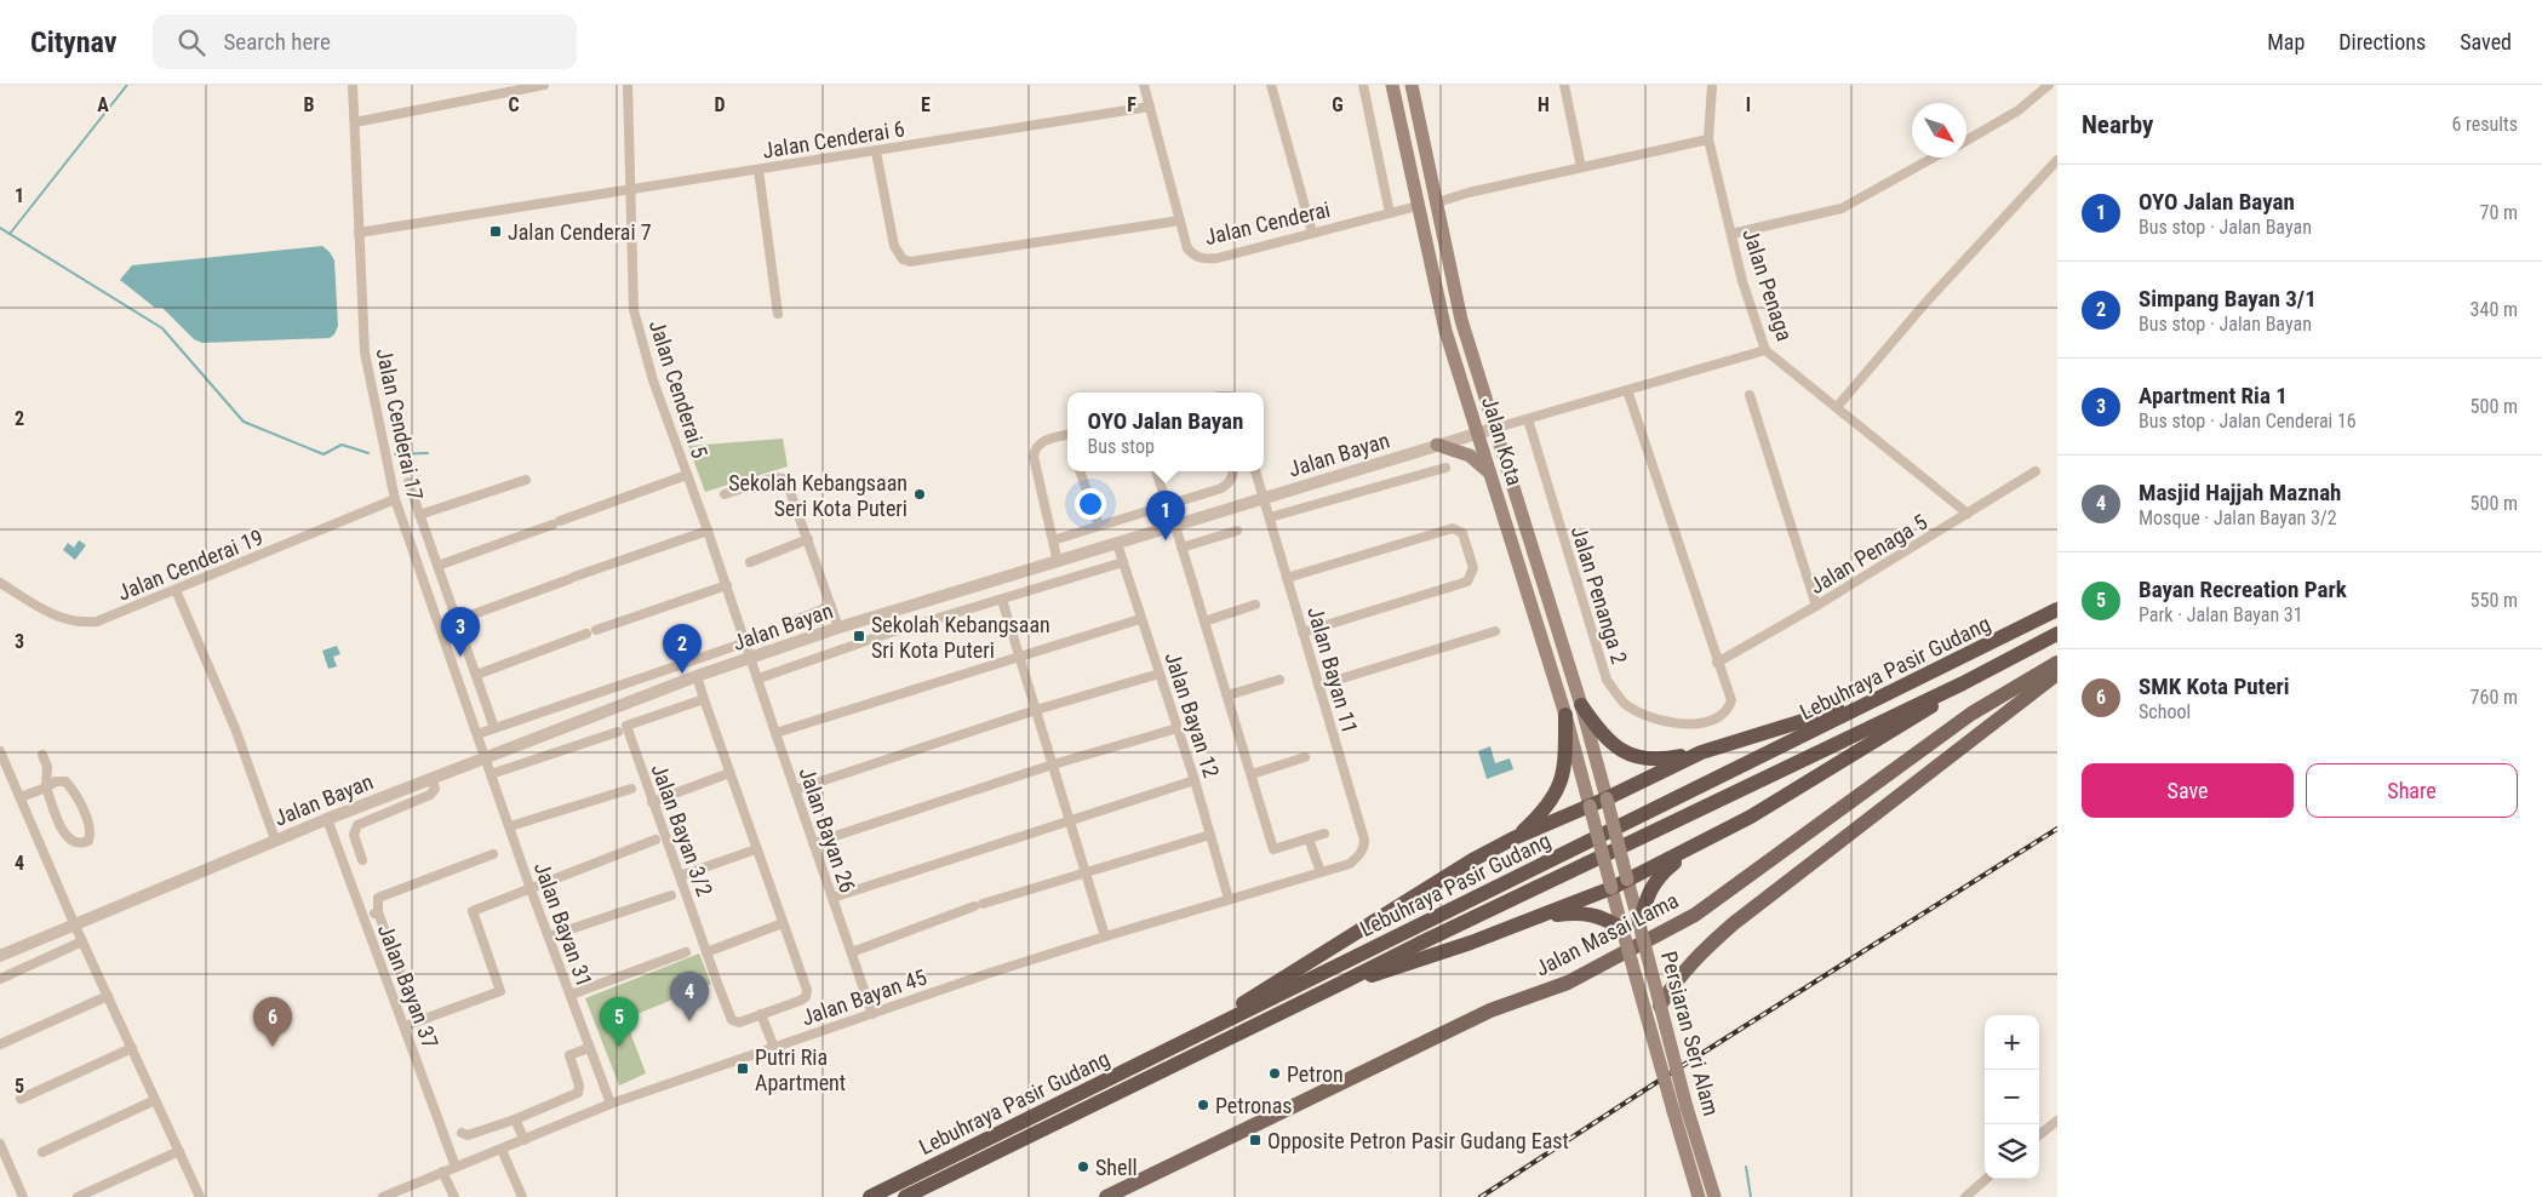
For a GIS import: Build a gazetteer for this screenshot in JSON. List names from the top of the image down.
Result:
{
  "streets": {
    "highway": ["Lebuhraya Pasir Gudang"],
    "main road": ["Jalan Kota", "Jalan Masai Lama", "Persiaran Seri Alam"],
    "street": [
      "Jalan Cenderai 6",
      "Jalan Cenderai",
      "Jalan Penaga",
      "Jalan Cenderai 5",
      "Jalan Cenderai 17",
      "Jalan Bayan",
      "Jalan Penaga 5",
      "Jalan Cenderai 19",
      "Jalan Penanga 2",
      "Jalan Bayan 11",
      "Jalan Bayan 12",
      "Jalan Bayan 3/2",
      "Jalan Bayan 26",
      "Jalan Bayan 31",
      "Jalan Bayan 37",
      "Jalan Bayan 45"
    ]
  },
  "crossings": [
    ["Jalan Cenderai 6", "Jalan Cenderai"],
    ["Jalan Cenderai 6", "Jalan Cenderai 5"],
    ["Jalan Cenderai", "Jalan Kota"],
    ["Jalan Penaga", "Jalan Penaga 5"],
    ["Jalan Cenderai 5", "Jalan Bayan"],
    ["Jalan Cenderai 5", "Jalan Bayan 26"],
    ["Jalan Cenderai 17", "Jalan Bayan"],
    ["Jalan Cenderai 17", "Jalan Cenderai 19"],
    ["Jalan Cenderai 17", "Jalan Bayan 31"],
    ["Jalan Kota", "Jalan Bayan"],
    ["Jalan Kota", "Persiaran Seri Alam"],
    ["Jalan Bayan", "Jalan Bayan 11"],
    ["Jalan Bayan", "Jalan Bayan 12"],
    ["Jalan Bayan", "Jalan Bayan 26"],
    ["Jalan Bayan", "Jalan Bayan 31"],
    ["Jalan Bayan", "Jalan Bayan 37"],
    ["Jalan Penaga 5", "Jalan Penanga 2"],
    ["Jalan Bayan 11", "Jalan Bayan 45"],
    ["Jalan Bayan 12", "Jalan Bayan 45"],
    ["Jalan Bayan 26", "Jalan Bayan 45"],
    ["Jalan Bayan 31", "Jalan Bayan 45"],
    ["Jalan Bayan 37", "Jalan Bayan 45"]
  ],
  "places": {
    "transit": [
      "Jalan Cenderai 7",
      "Sekolah Kebangsaan Sri Kota Puteri",
      "Putri Ria Apartment",
      "Opposite Petron Pasir Gudang East"
    ],
    "other": [
      "Sekolah Kebangsaan Seri Kota Puteri",
      "Petron",
      "Petronas",
      "Shell"
    ]
  },
  "north": "bottom right",
  "page": {
    "header": "Citynav",
    "search": "Search here",
    "nav": ["Map", "Directions", "Saved"],
    "heading": ["Nearby", "6 results"],
    "list": [
      {
        "mark": "1",
        "name": "OYO Jalan Bayan",
        "note": "Bus stop · Jalan Bayan",
        "value": "70 m"
      },
      {
        "mark": "2",
        "name": "Simpang Bayan 3/1",
        "note": "Bus stop · Jalan Bayan",
        "value": "340 m"
      },
      {
        "mark": "3",
        "name": "Apartment Ria 1",
        "note": "Bus stop · Jalan Cenderai 16",
        "value": "500 m"
      },
      {
        "mark": "4",
        "name": "Masjid Hajjah Maznah",
        "note": "Mosque · Jalan Bayan 3/2",
        "value": "500 m"
      },
      {
        "mark": "5",
        "name": "Bayan Recreation Park",
        "note": "Park · Jalan Bayan 31",
        "value": "550 m"
      },
      {
        "mark": "6",
        "name": "SMK Kota Puteri",
        "note": "School",
        "value": "760 m"
      }
    ],
    "popup": ["OYO Jalan Bayan", "Bus stop"],
    "pins": [
      "1",
      "3",
      "2",
      "4",
      "5",
      "6"
    ],
    "buttons": ["Save", "Share"],
    "map_buttons": ["+", "−"]
  },
  "grid": {
    "columns": [
      "A",
      "B",
      "C",
      "D",
      "E",
      "F",
      "G",
      "H",
      "I"
    ],
    "rows": [
      "1",
      "2",
      "3",
      "4",
      "5"
    ]
  }
}
